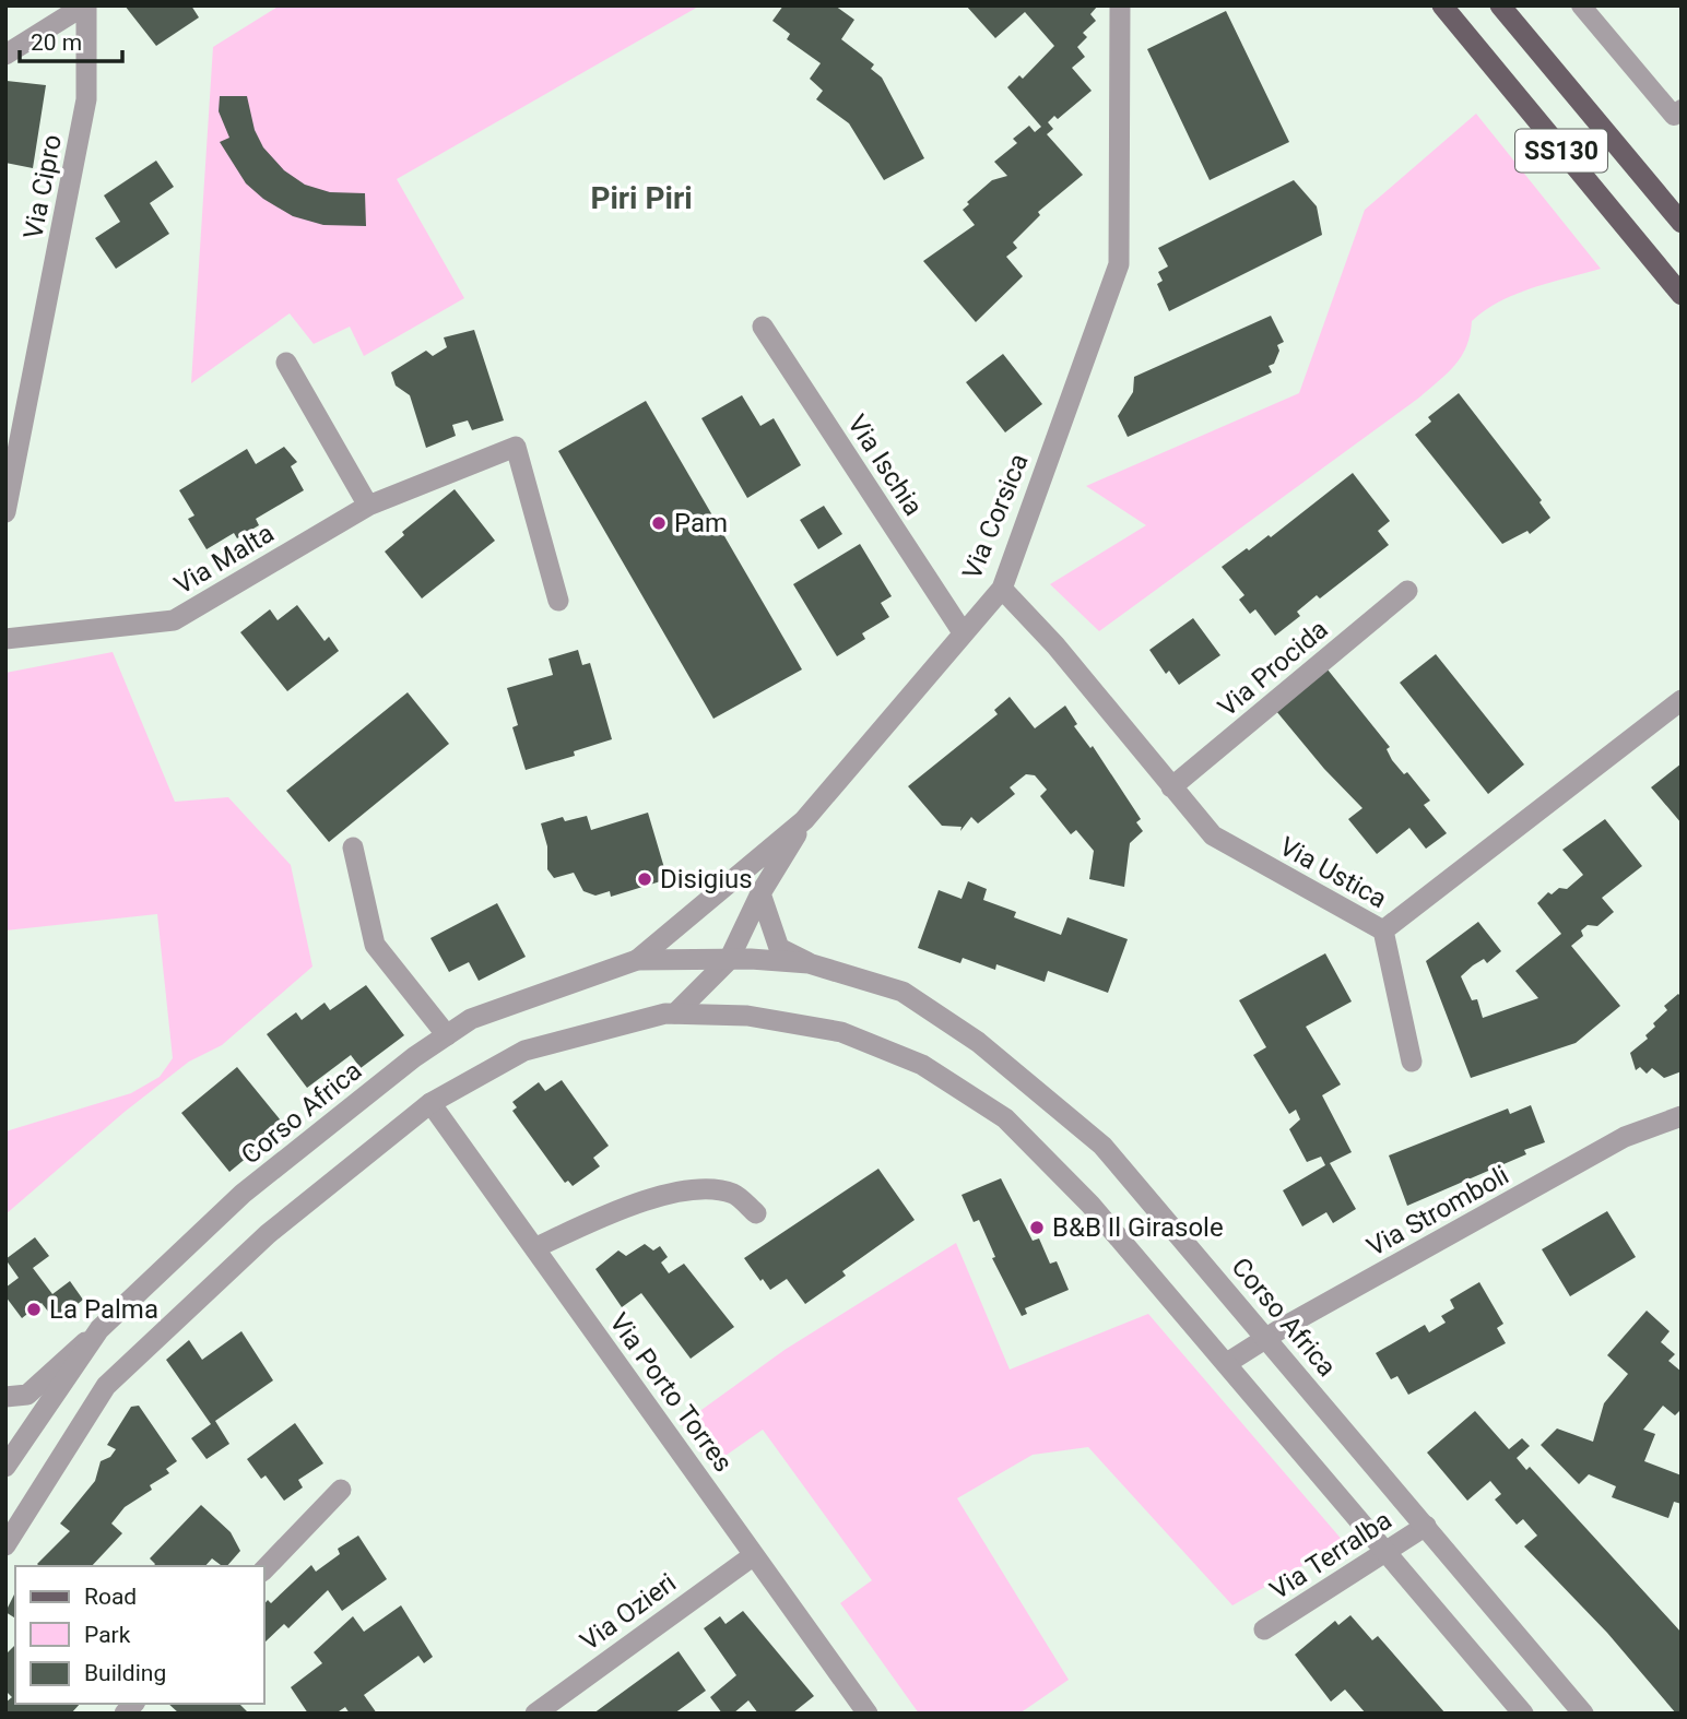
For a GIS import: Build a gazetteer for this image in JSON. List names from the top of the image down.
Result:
{
  "streets": {
    "main road": ["SS130"],
    "street": [
      "Via Cipro",
      "Via Ischia",
      "Via Corsica",
      "Via Malta",
      "Via Procida",
      "Via Ustica",
      "Corso Africa",
      "Via Stromboli",
      "Via Porto Torres",
      "Via Terralba",
      "Via Ozieri"
    ]
  },
  "crossings": [
    ["Via Ischia", "Via Corsica"],
    ["Via Corsica", "Via Ustica"],
    ["Via Corsica", "Corso Africa"],
    ["Via Procida", "Via Ustica"],
    ["Corso Africa", "Via Stromboli"],
    ["Corso Africa", "Via Terralba"],
    ["Via Porto Torres", "Via Ozieri"]
  ],
  "districts": ["Piri Piri"],
  "places": [
    "Pam",
    "Disigius",
    "B&B Il Girasole",
    "La Palma"
  ],
  "legend": ["Road", "Park", "Building"],
  "scale_bar": "20 m"
}
